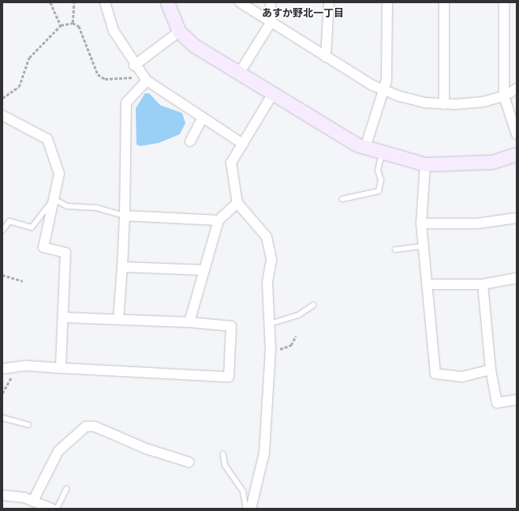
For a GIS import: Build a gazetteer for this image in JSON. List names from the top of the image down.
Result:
{
  "districts": ["あすか野北一丁目"]
}
